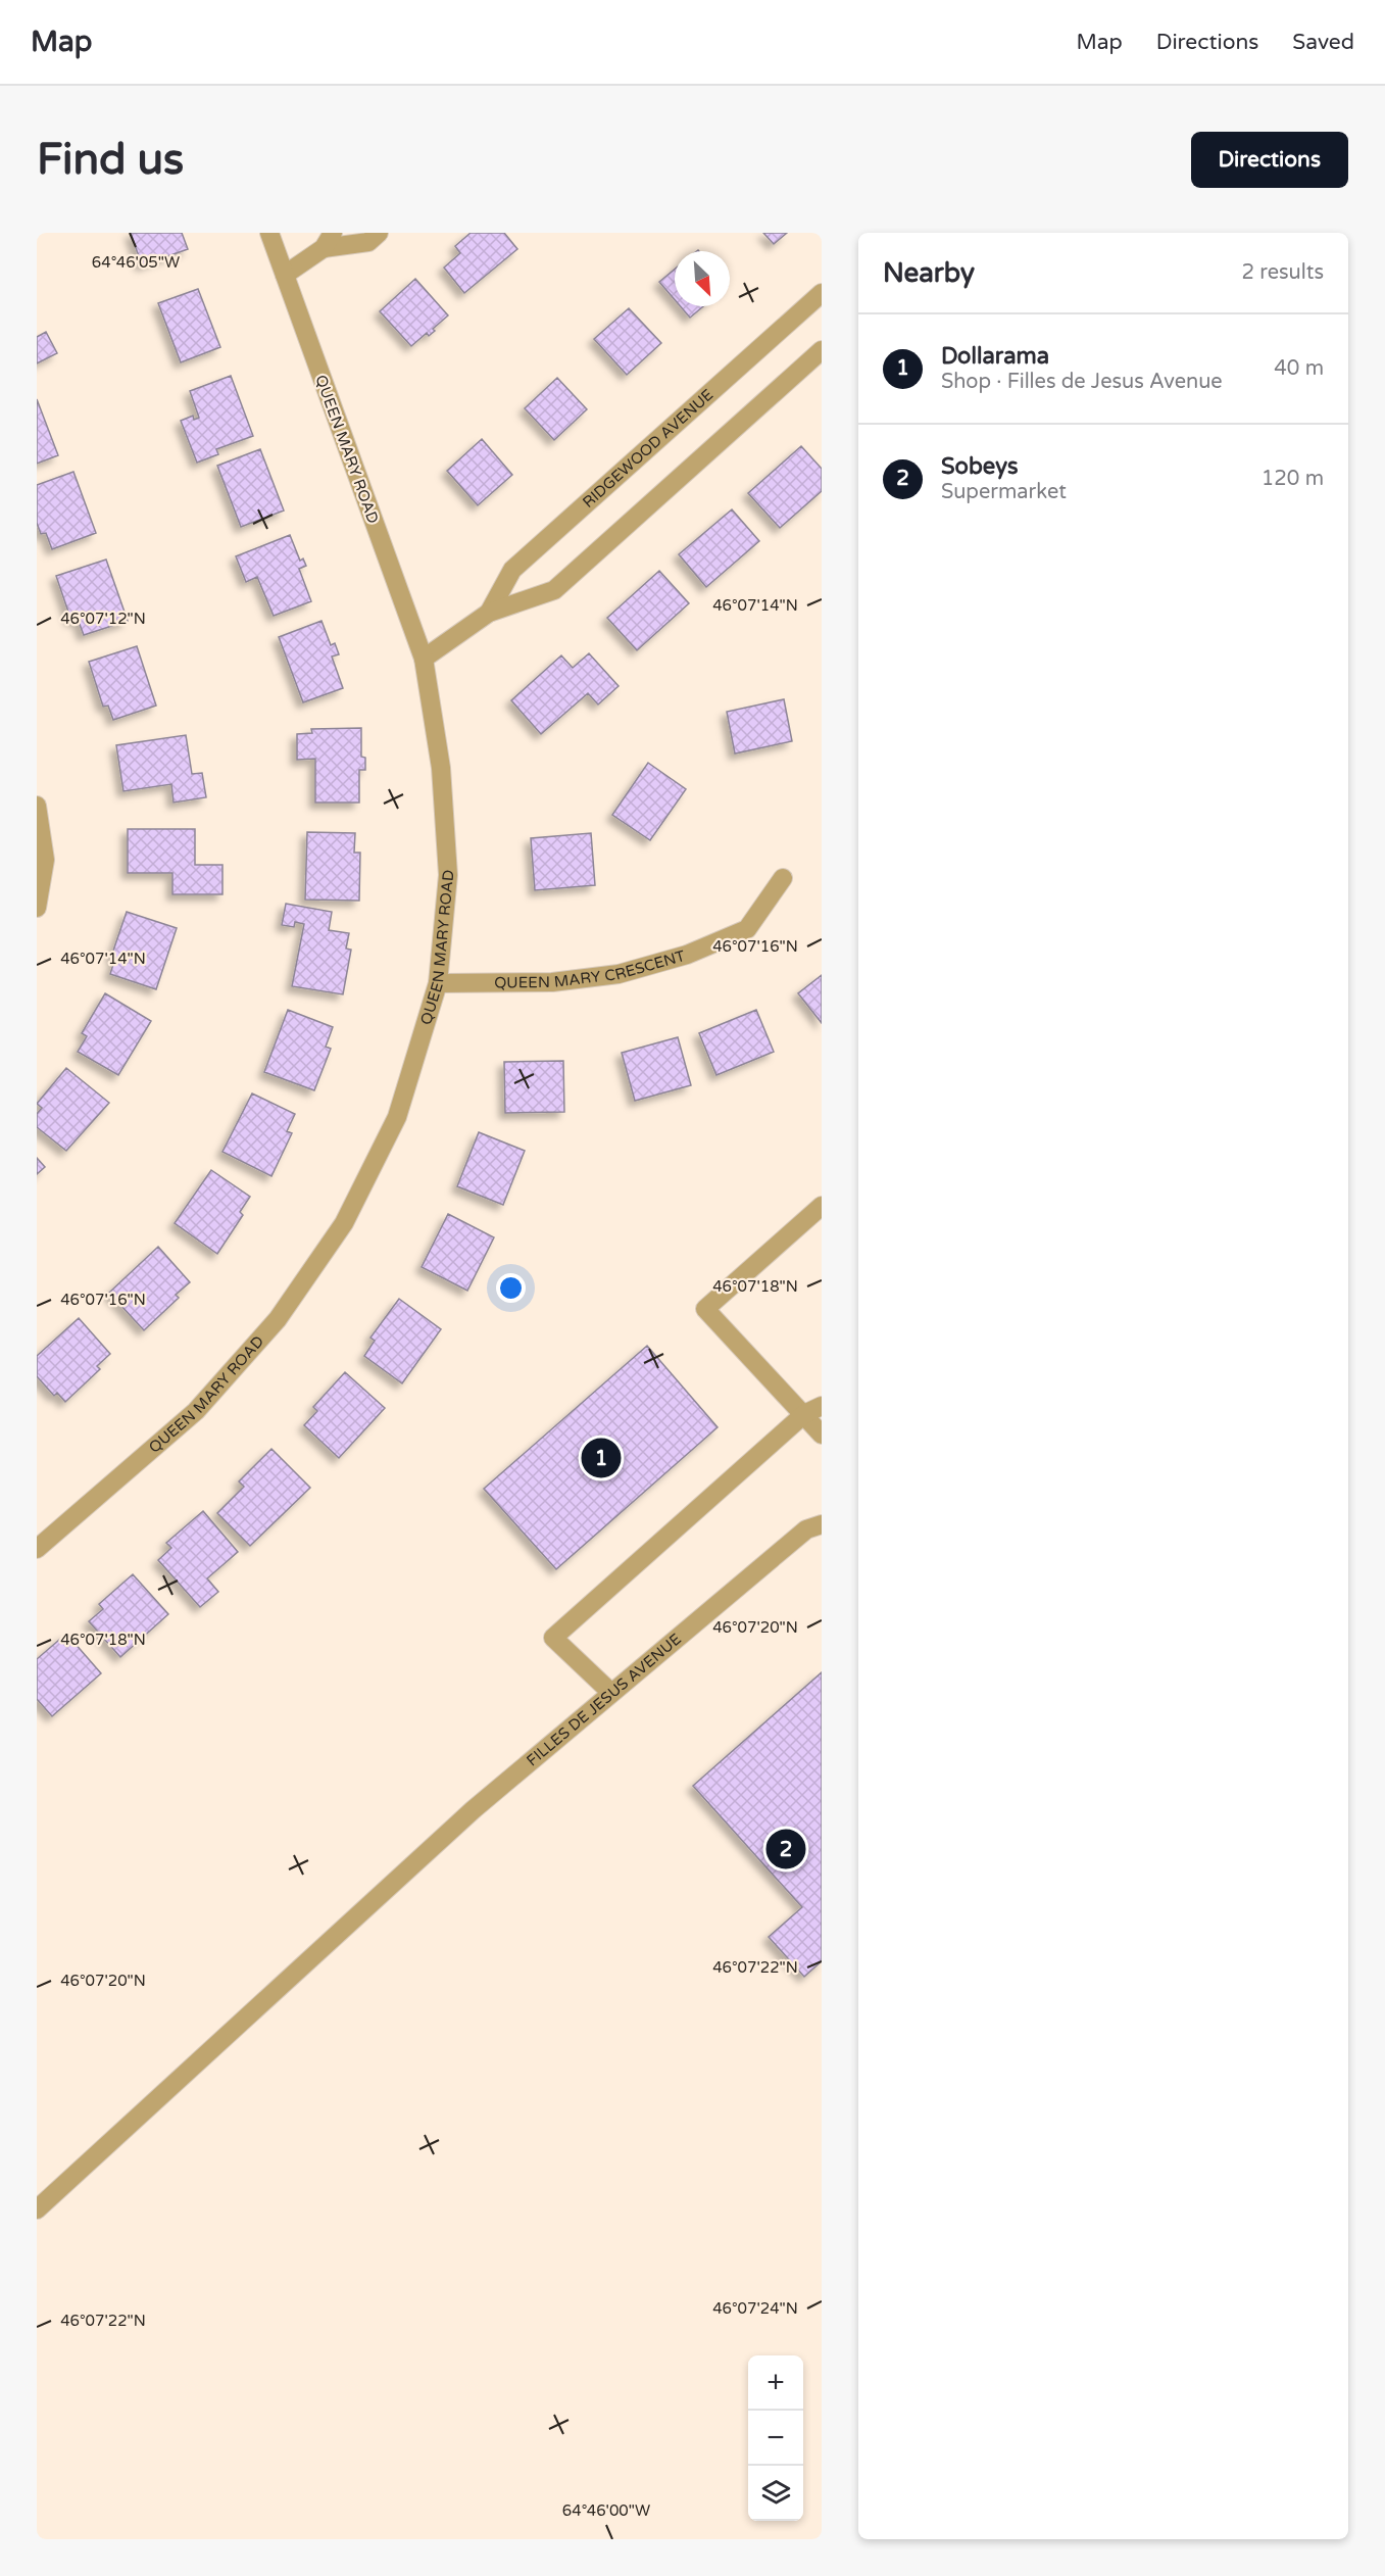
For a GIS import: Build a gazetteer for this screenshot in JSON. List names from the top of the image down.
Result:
{
  "streets": {
    "street": [
      "RIDGEWOOD AVENUE",
      "QUEEN MARY ROAD",
      "QUEEN MARY CRESCENT",
      "FILLES DE JESUS AVENUE"
    ]
  },
  "crossings": [
    ["RIDGEWOOD AVENUE", "QUEEN MARY ROAD"],
    ["QUEEN MARY ROAD", "QUEEN MARY CRESCENT"]
  ],
  "north": "bottom right",
  "page": {
    "header": "Map",
    "nav": ["Map", "Directions", "Saved"],
    "buttons": "Directions",
    "title": "Find us",
    "heading": ["Nearby", "2 results"],
    "list": [
      {
        "mark": "1",
        "name": "Dollarama",
        "note": "Shop · Filles de Jesus Avenue",
        "value": "40 m"
      },
      {
        "mark": "2",
        "name": "Sobeys",
        "note": "Supermarket",
        "value": "120 m"
      }
    ],
    "pins": ["1", "2"],
    "map_buttons": ["+", "−"]
  },
  "coordinates": [
    "64°46'05\"W",
    "46°07'14\"N",
    "46°07'12\"N",
    "46°07'16\"N",
    "46°07'18\"N",
    "46°07'20\"N",
    "46°07'22\"N",
    "46°07'24\"N",
    "64°46'00\"W"
  ]
}
